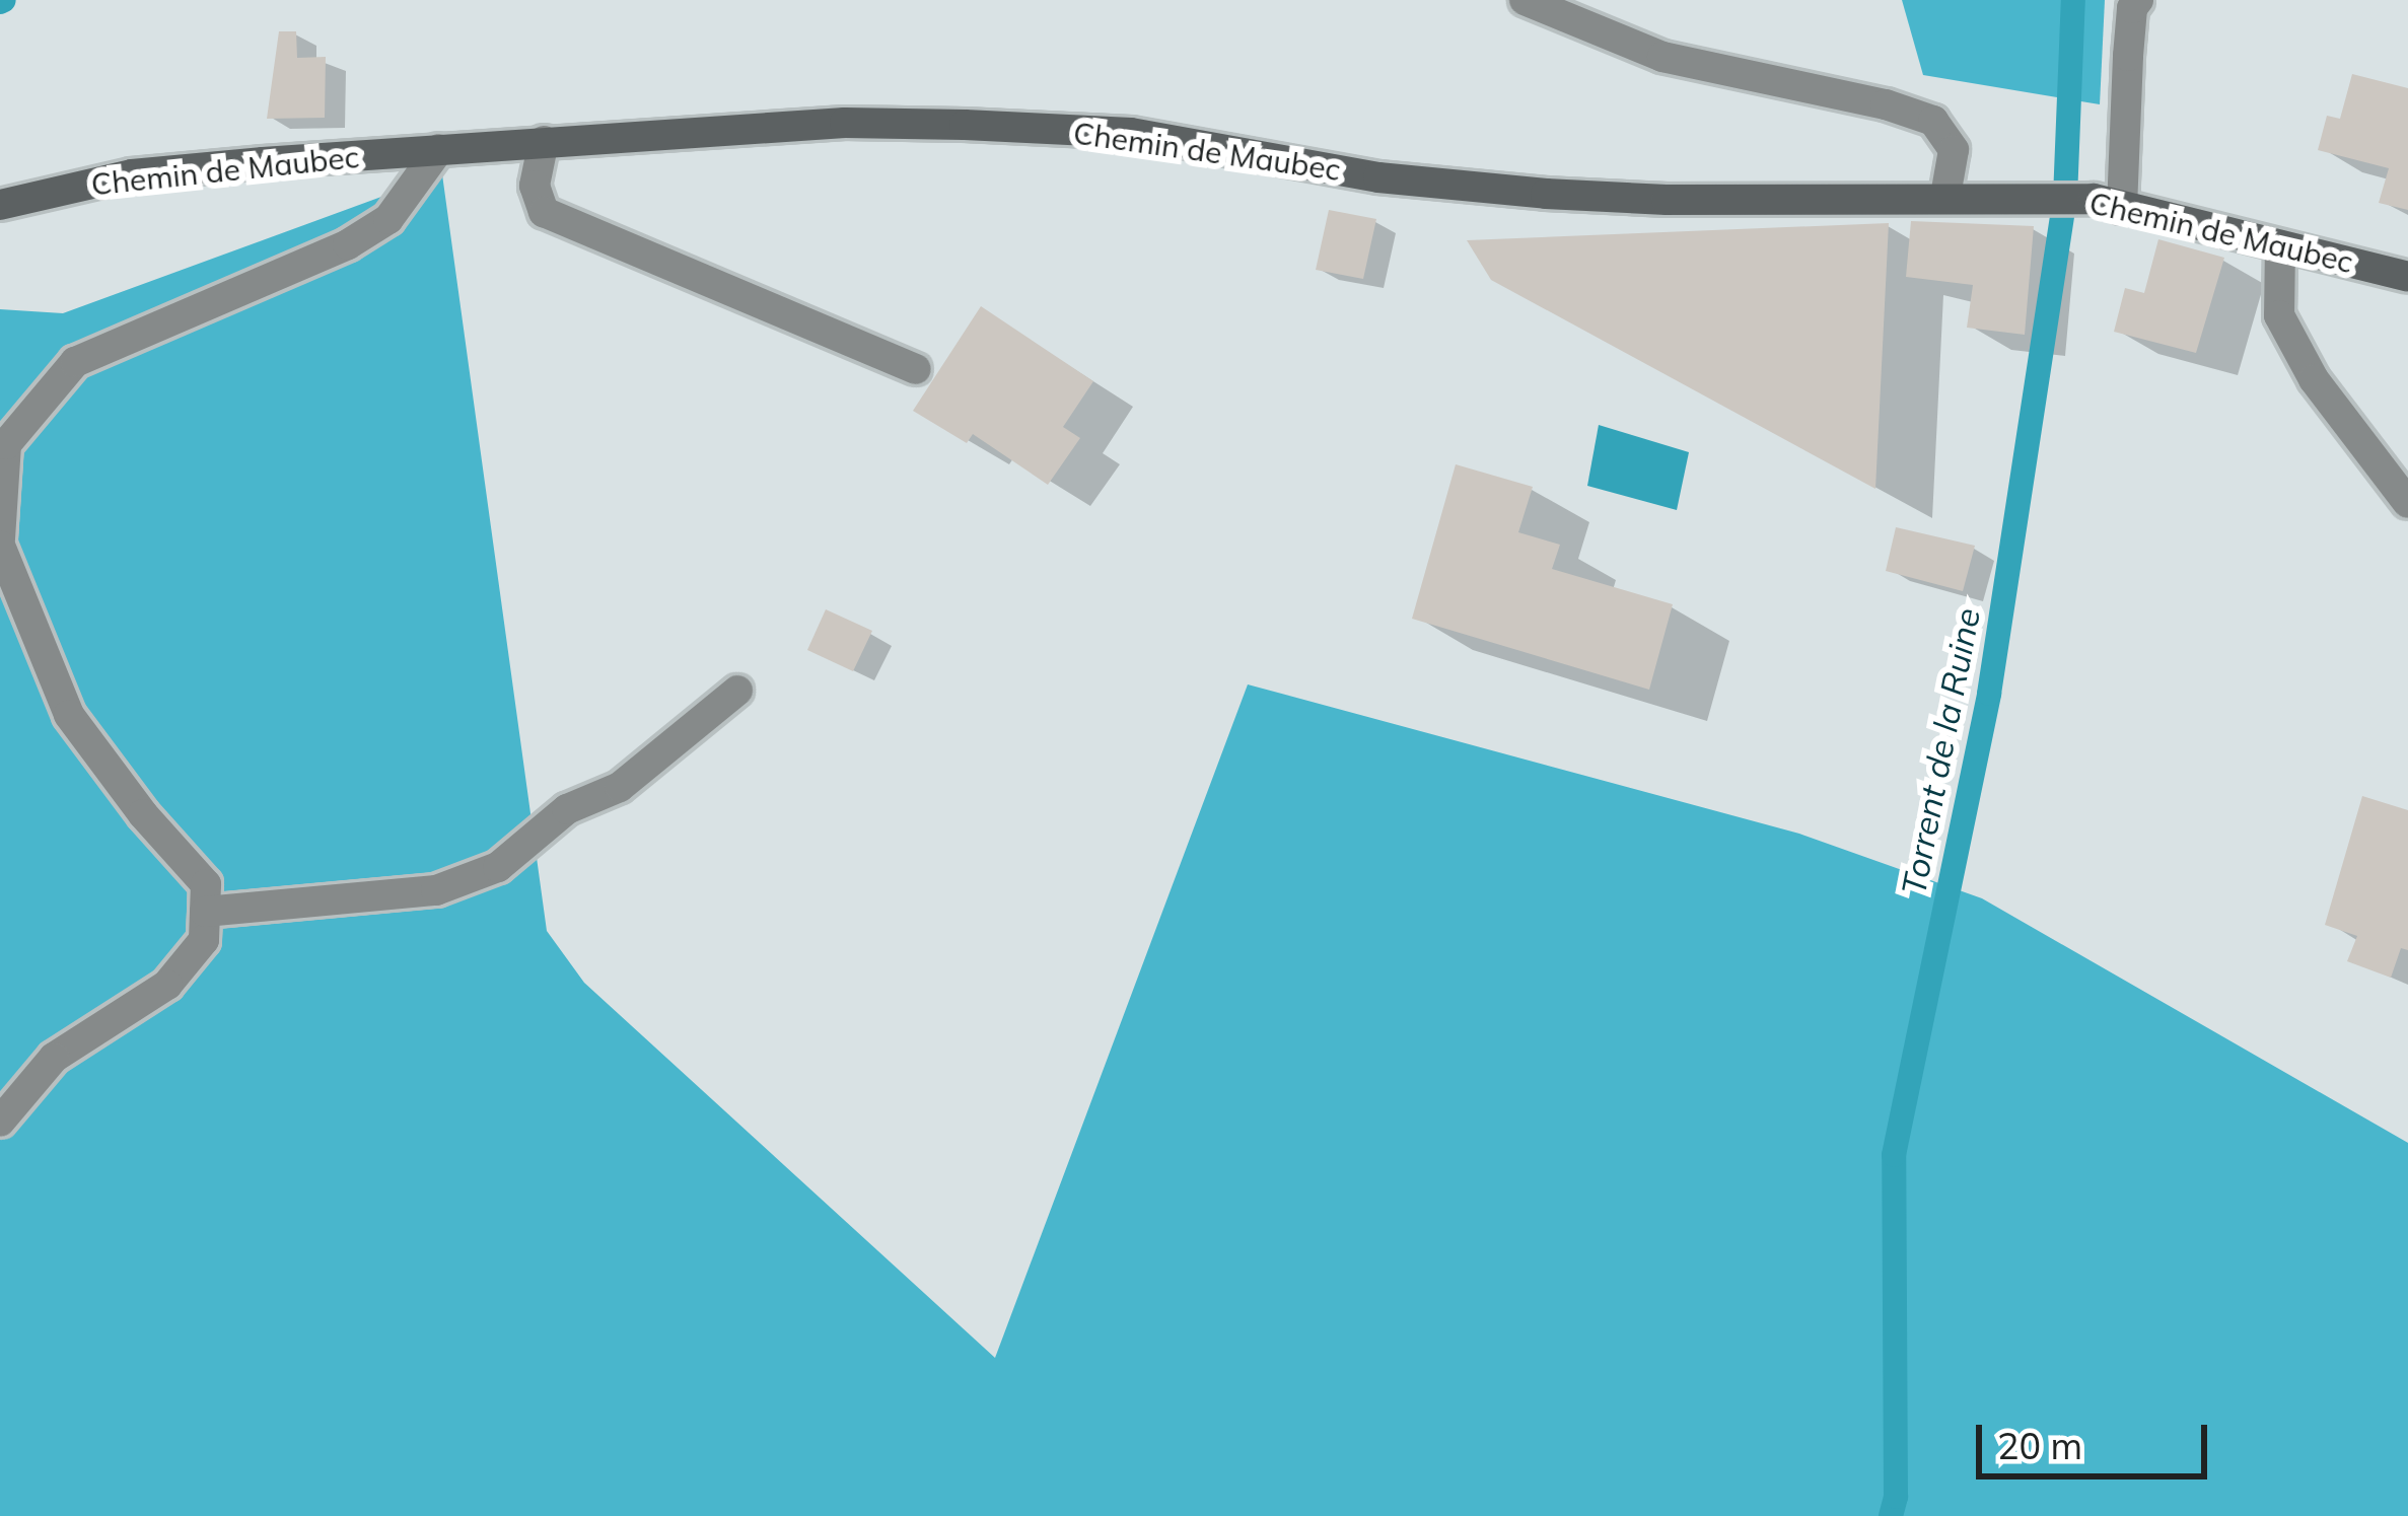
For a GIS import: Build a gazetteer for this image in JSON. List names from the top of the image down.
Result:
{
  "streets": {
    "street": ["Chemin de Maubec"]
  },
  "water": ["Torrent de la Ruine"],
  "scale_bar": "20 m"
}
